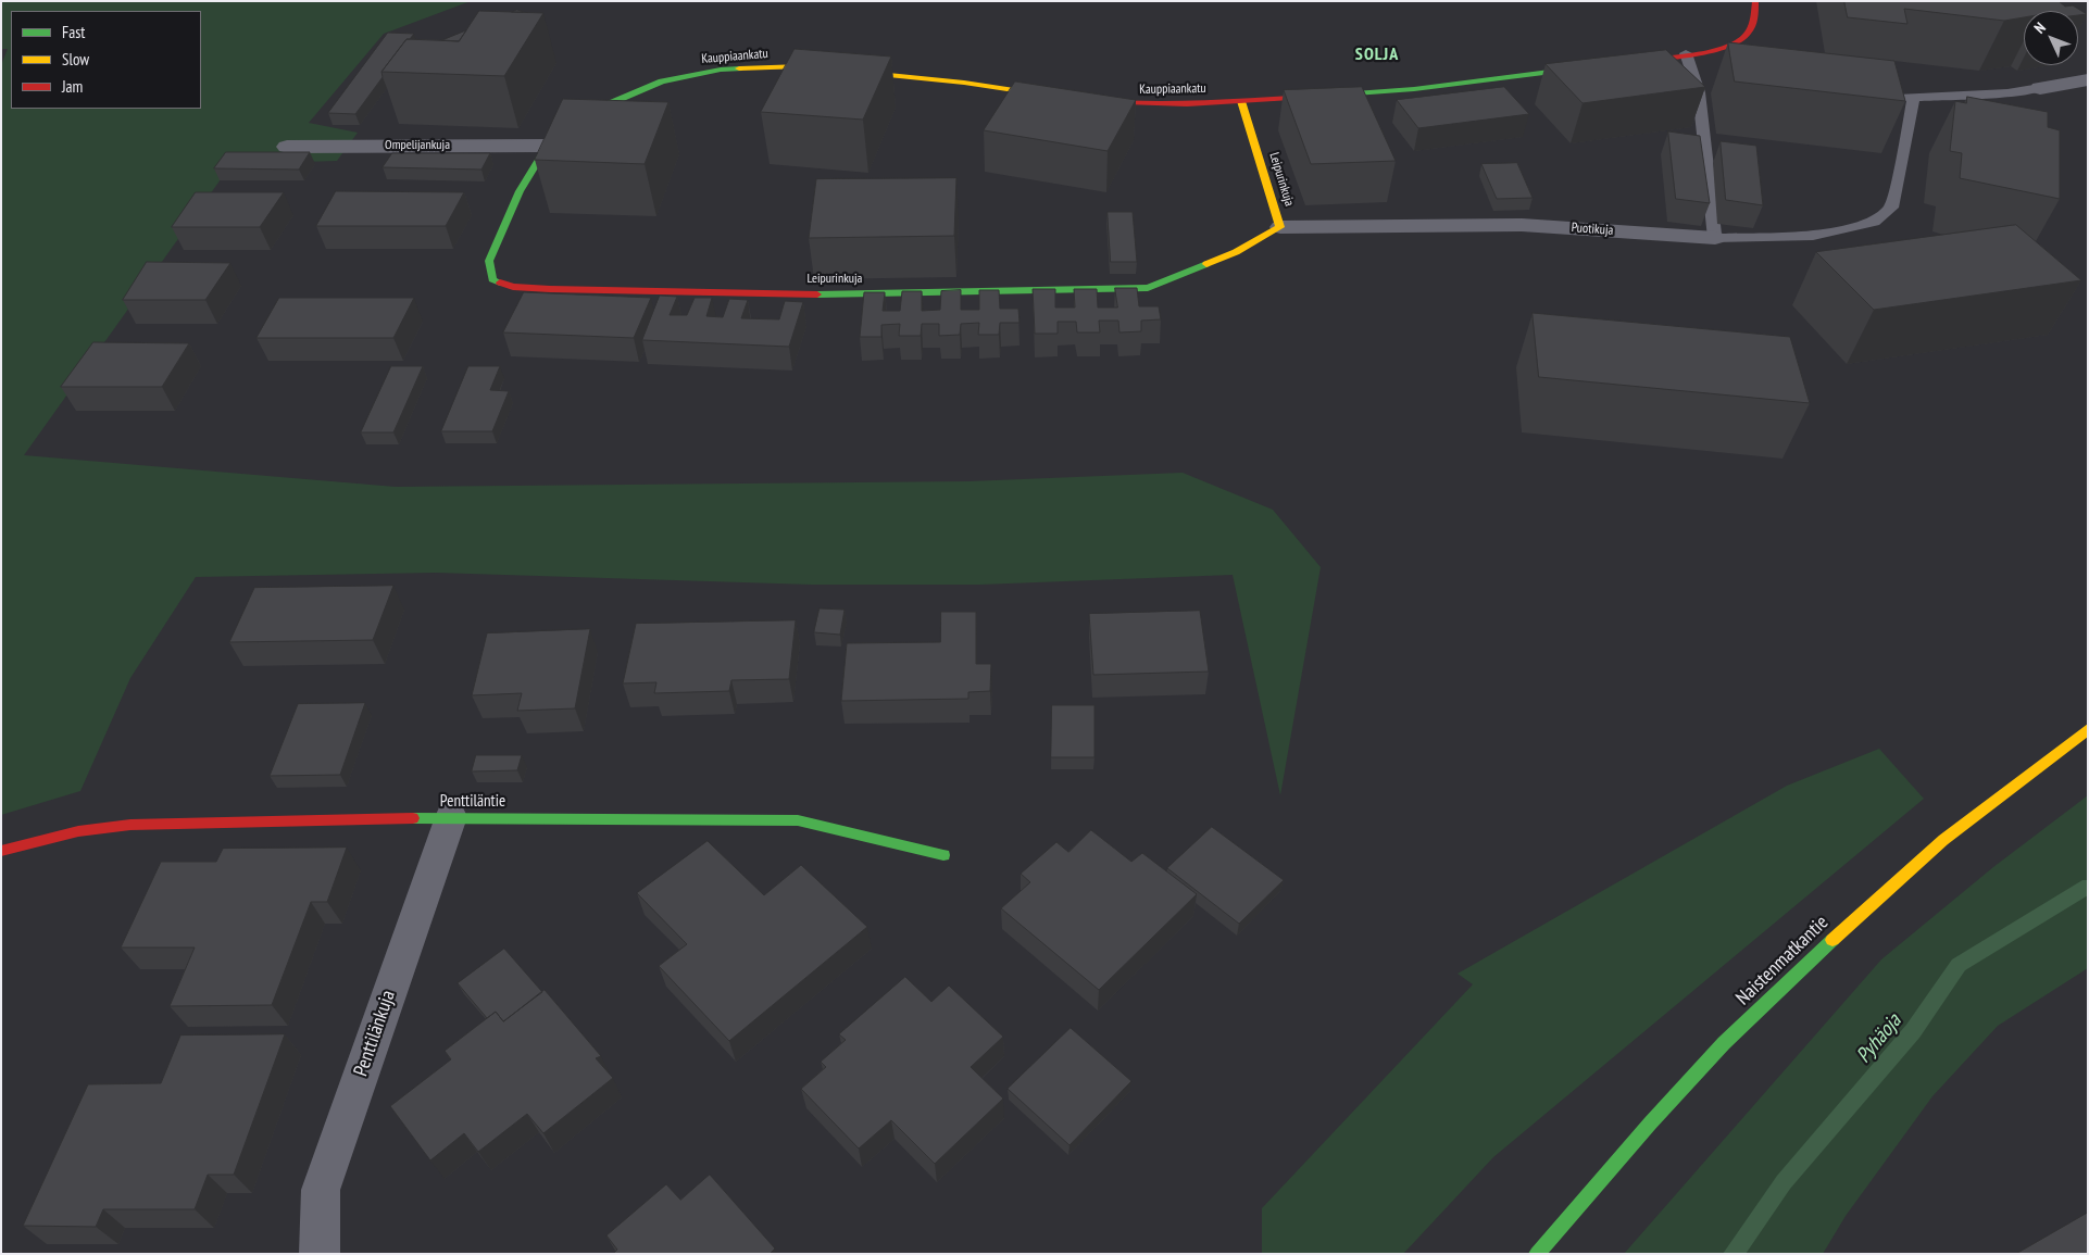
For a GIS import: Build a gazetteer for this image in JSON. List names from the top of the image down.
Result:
{
  "streets": {
    "street": [
      "Kauppiaankatu",
      "Ompelijankuja",
      "Leipurinkuja",
      "Puotikuja",
      "Penttiläntie",
      "Naistenmatkantie",
      "Penttilänkuja"
    ]
  },
  "crossings": [
    ["Kauppiaankatu", "Ompelijankuja"],
    ["Kauppiaankatu", "Leipurinkuja"],
    ["Ompelijankuja", "Leipurinkuja"],
    ["Leipurinkuja", "Puotikuja"],
    ["Penttiläntie", "Penttilänkuja"]
  ],
  "districts": ["SOLJA"],
  "water": ["Pyhäoja"],
  "legend": ["Fast", "Slow", "Jam"],
  "north": "top left"
}
